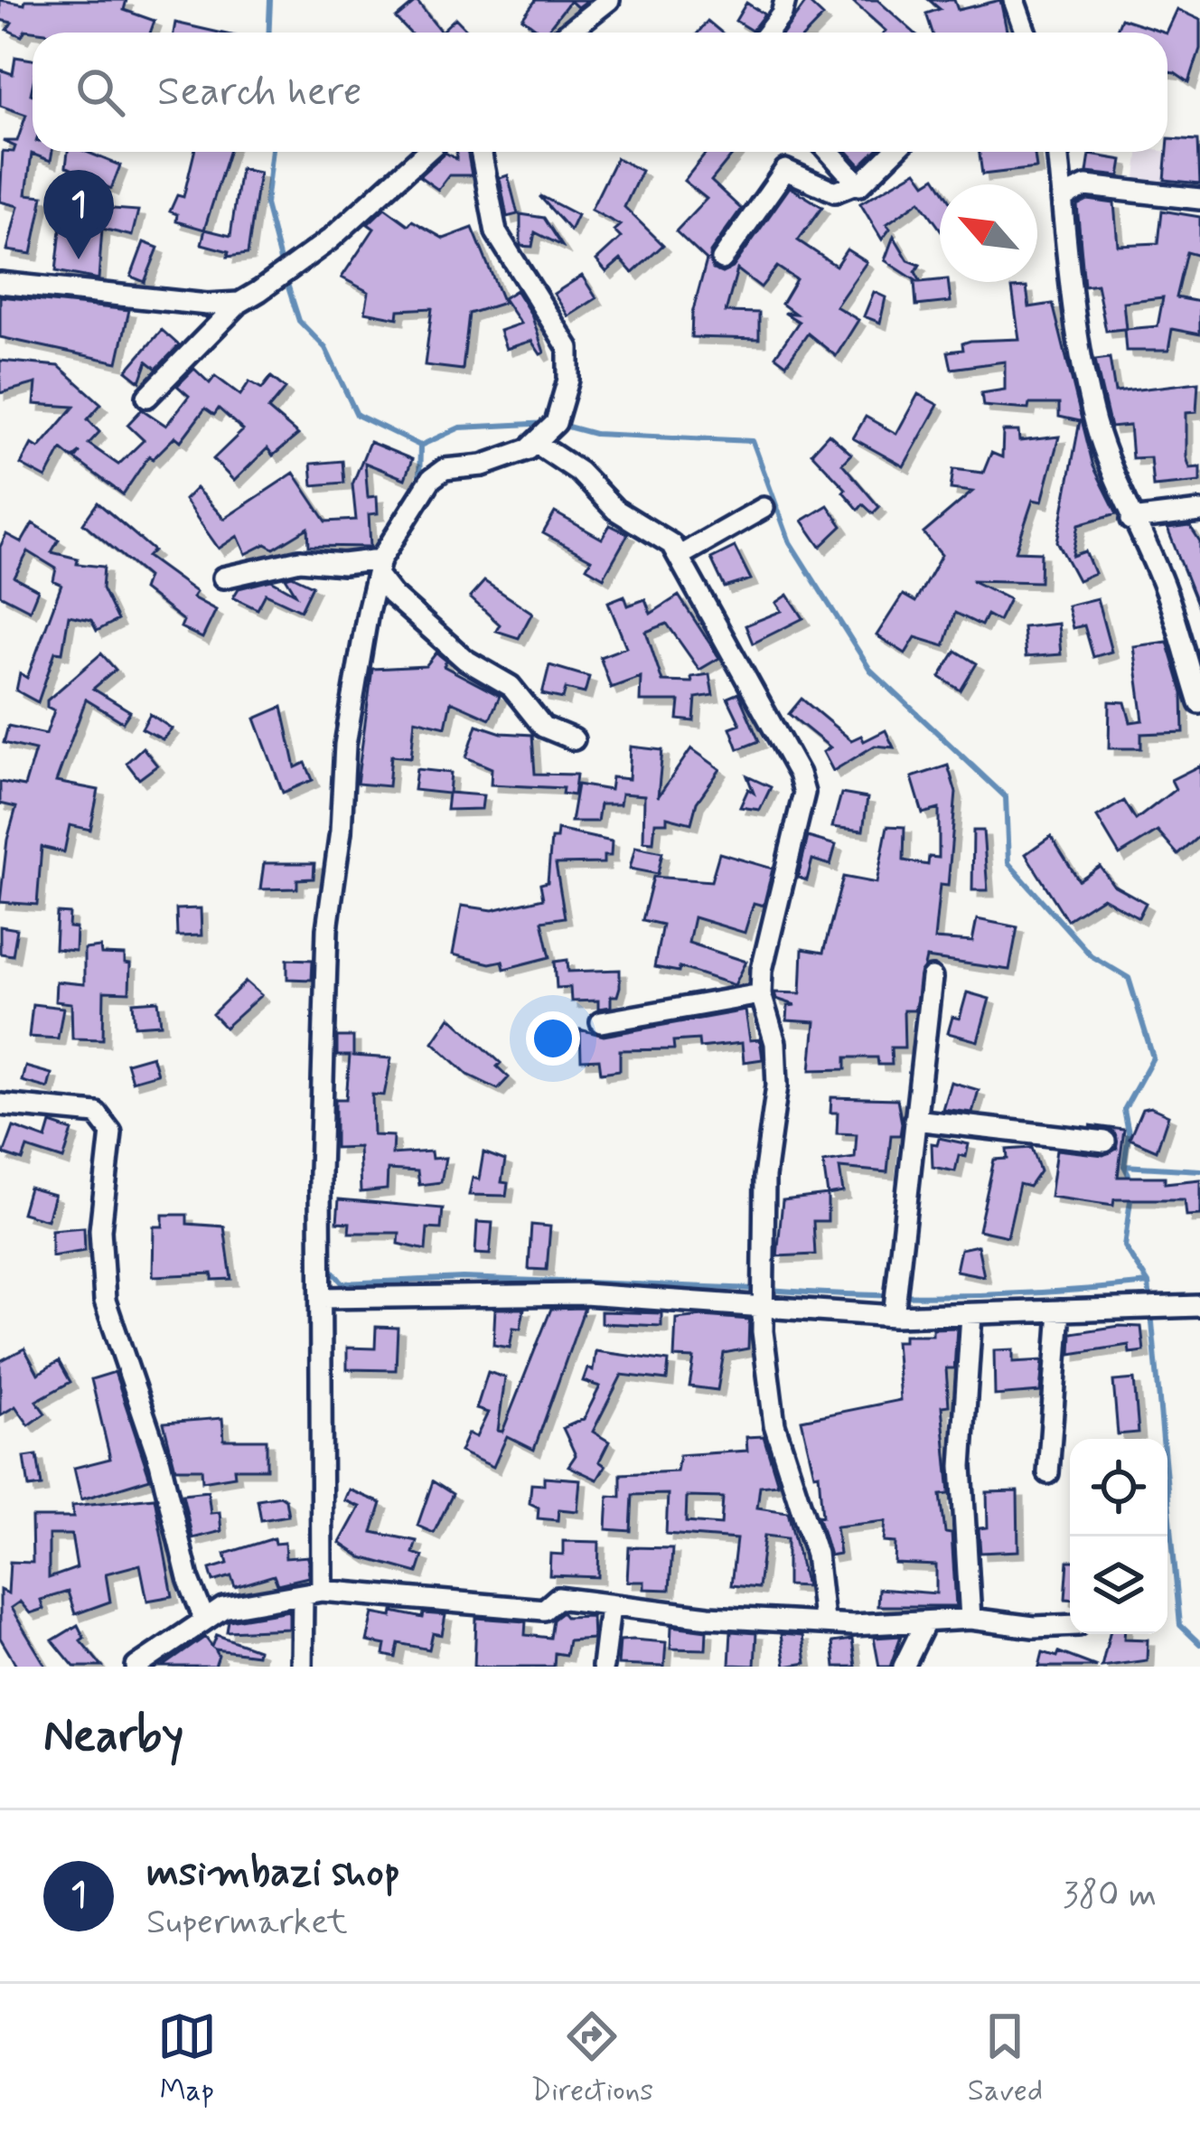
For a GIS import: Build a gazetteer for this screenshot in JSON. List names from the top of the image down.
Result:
{
  "north": "top left",
  "page": {
    "search": "Search here",
    "pins": "1",
    "heading": "Nearby",
    "list": [
      {
        "mark": "1",
        "name": "msimbazi shop",
        "note": "Supermarket",
        "value": "380 m"
      }
    ],
    "nav": ["Map", "Directions", "Saved"]
  }
}
